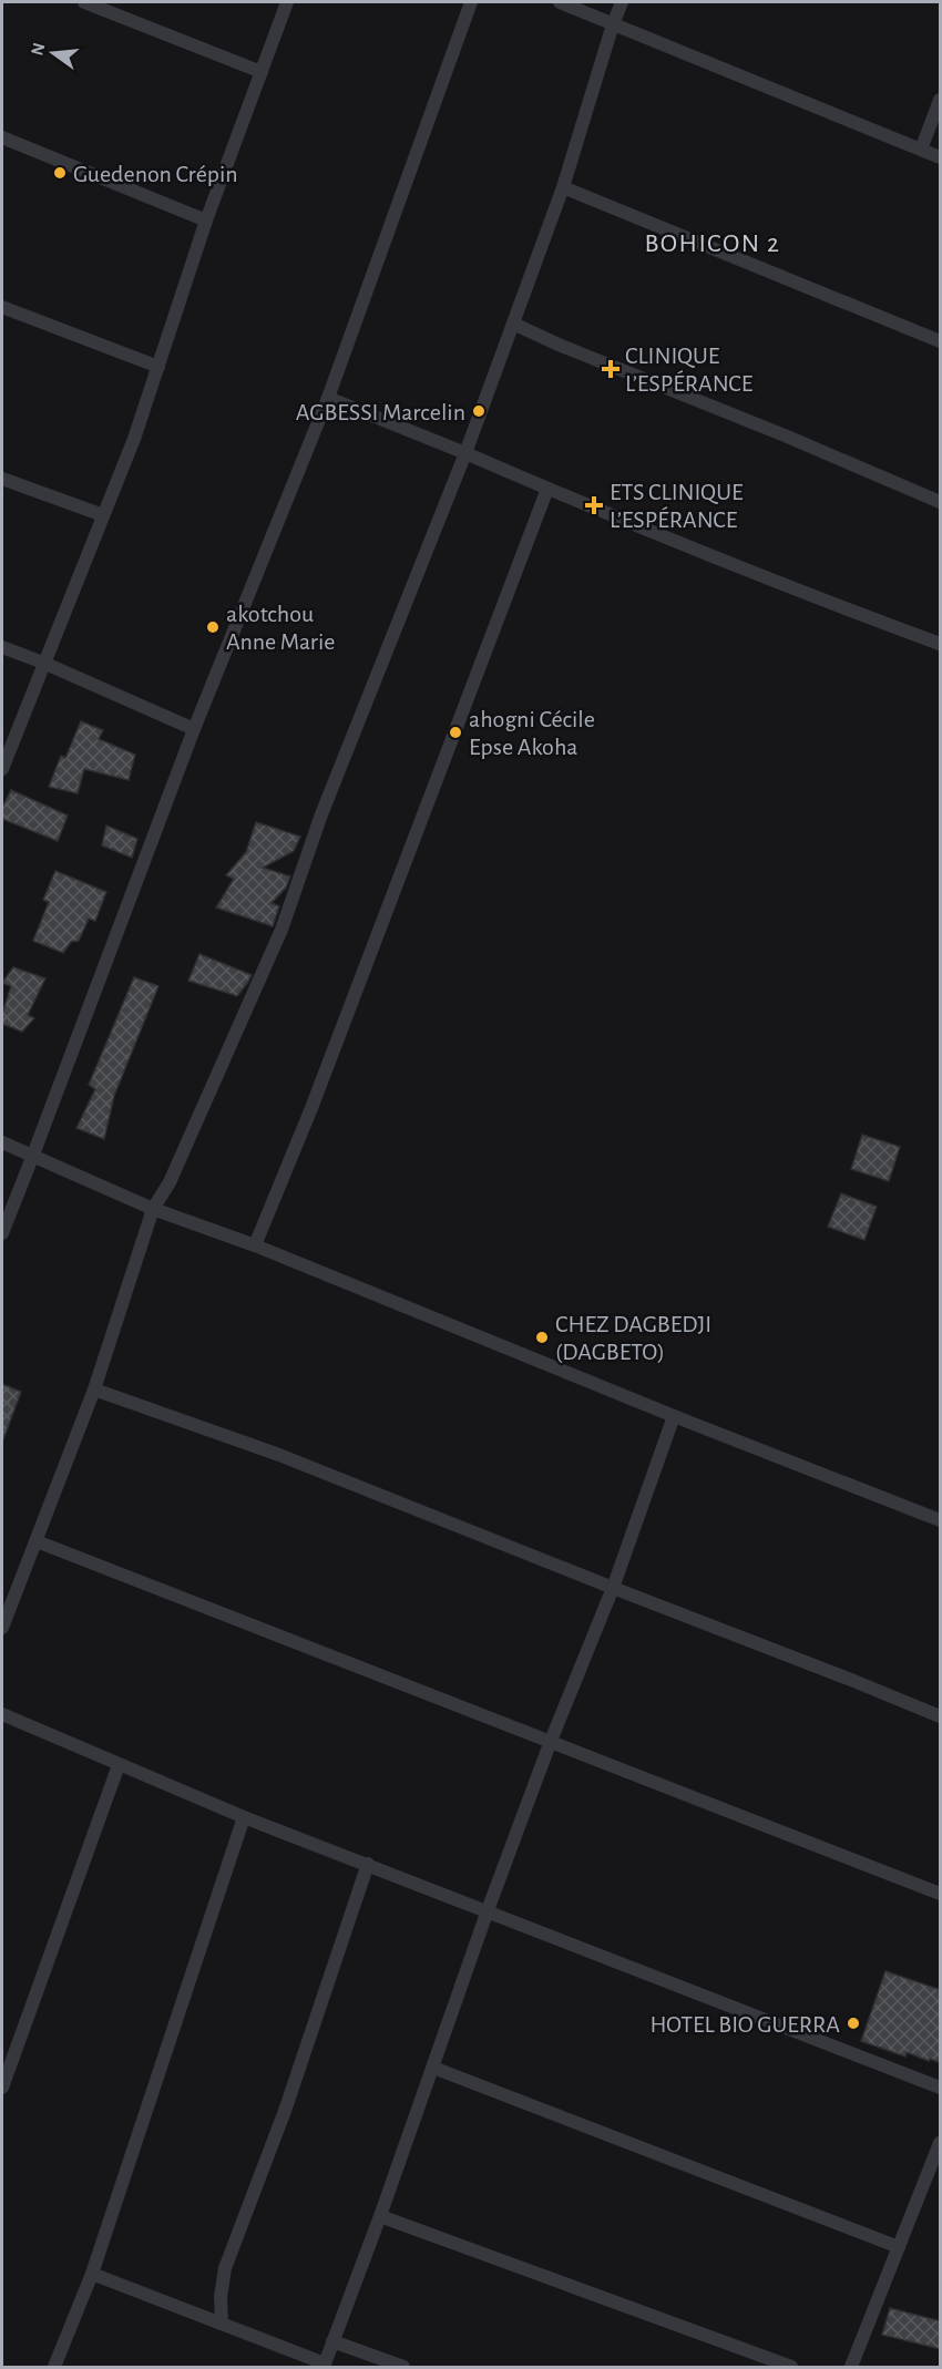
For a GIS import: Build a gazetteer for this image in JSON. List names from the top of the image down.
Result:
{
  "districts": ["BOHICON 2"],
  "places": {
    "other": [
      "Guedenon Crépin",
      "AGBESSI Marcelin",
      "akotchou Anne Marie",
      "ahogni Cécile Epse Akoha",
      "CHEZ DAGBEDJI (DAGBETO)",
      "HOTEL BIO GUERRA"
    ],
    "health": ["CLINIQUE L’ESPÉRANCE", "ETS CLINIQUE L’ESPÉRANCE"]
  },
  "north": "left"
}
